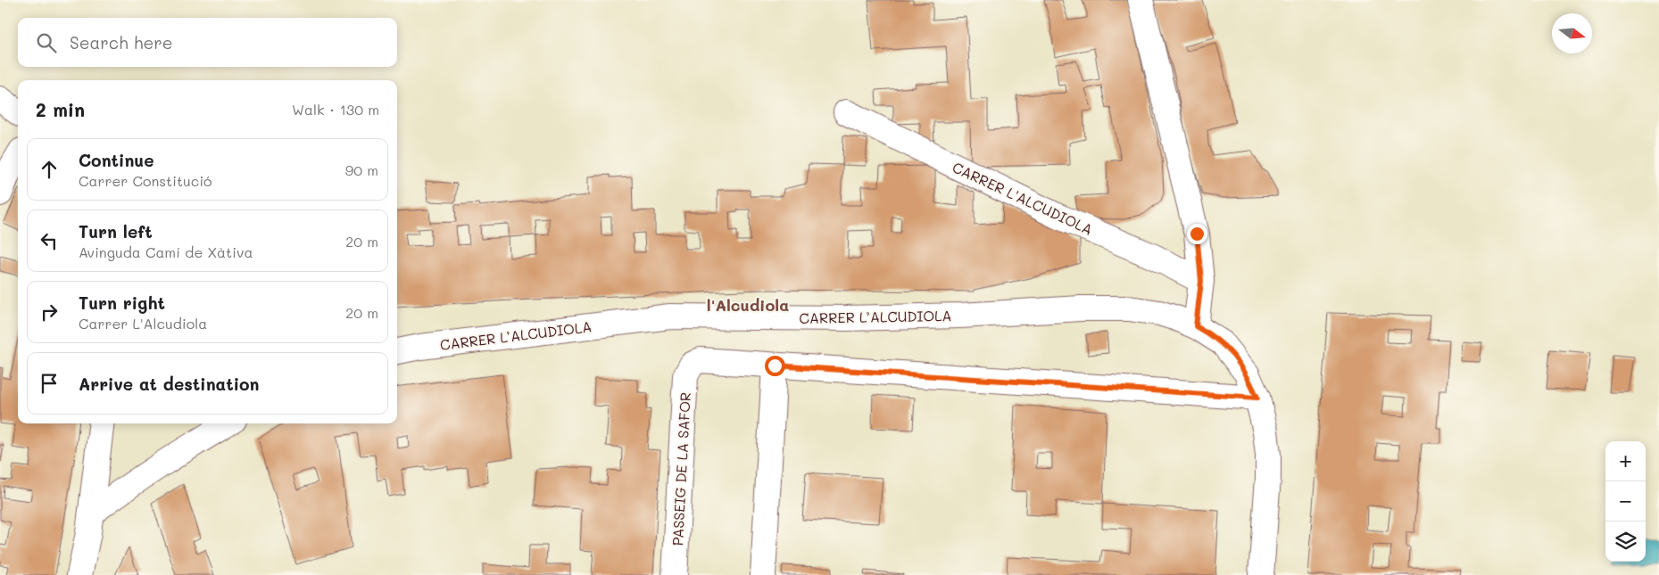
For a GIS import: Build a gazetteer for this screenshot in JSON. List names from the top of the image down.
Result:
{
  "streets": {
    "street": ["CARRER L'ALCUDIOLA", "CARRER L’ALCUDIOLA", "PASSEIG DE LA SAFOR"]
  },
  "districts": ["l'Alcudiola"],
  "north": "right",
  "page": {
    "search": "Search here",
    "heading": ["2 min", "Walk · 130 m"],
    "list": [
      ["Continue", "Carrer Constitució", "90 m"],
      ["Turn left", "Avinguda Camí de Xàtiva", "20 m"],
      ["Turn right", "Carrer L'Alcudiola", "20 m"],
      "Arrive at destination"
    ],
    "map_buttons": ["+", "−"]
  }
}
